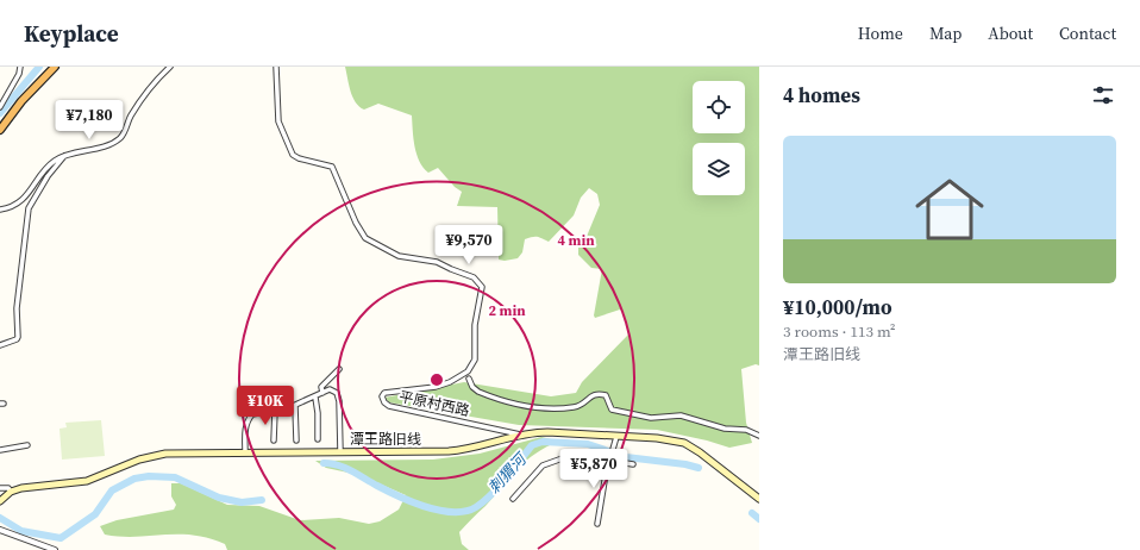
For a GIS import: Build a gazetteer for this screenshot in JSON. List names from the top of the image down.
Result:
{
  "streets": {
    "main road": ["潭王路旧线"],
    "street": ["平原村西路"]
  },
  "crossings": [
    ["平原村西路", "潭王路旧线"]
  ],
  "water": ["刺猬河"],
  "page": {
    "header": "Keyplace",
    "nav": [
      "Home",
      "Map",
      "About",
      "Contact"
    ],
    "heading": "4 homes",
    "price": [
      "¥7,180",
      "¥9,570",
      "¥10K",
      "¥5,870"
    ],
    "list": [
      {
        "name": "¥10,000/mo",
        "note": "3 rooms · 113 m² · 潭王路旧线"
      }
    ]
  },
  "rings": ["4 min", "2 min"]
}
